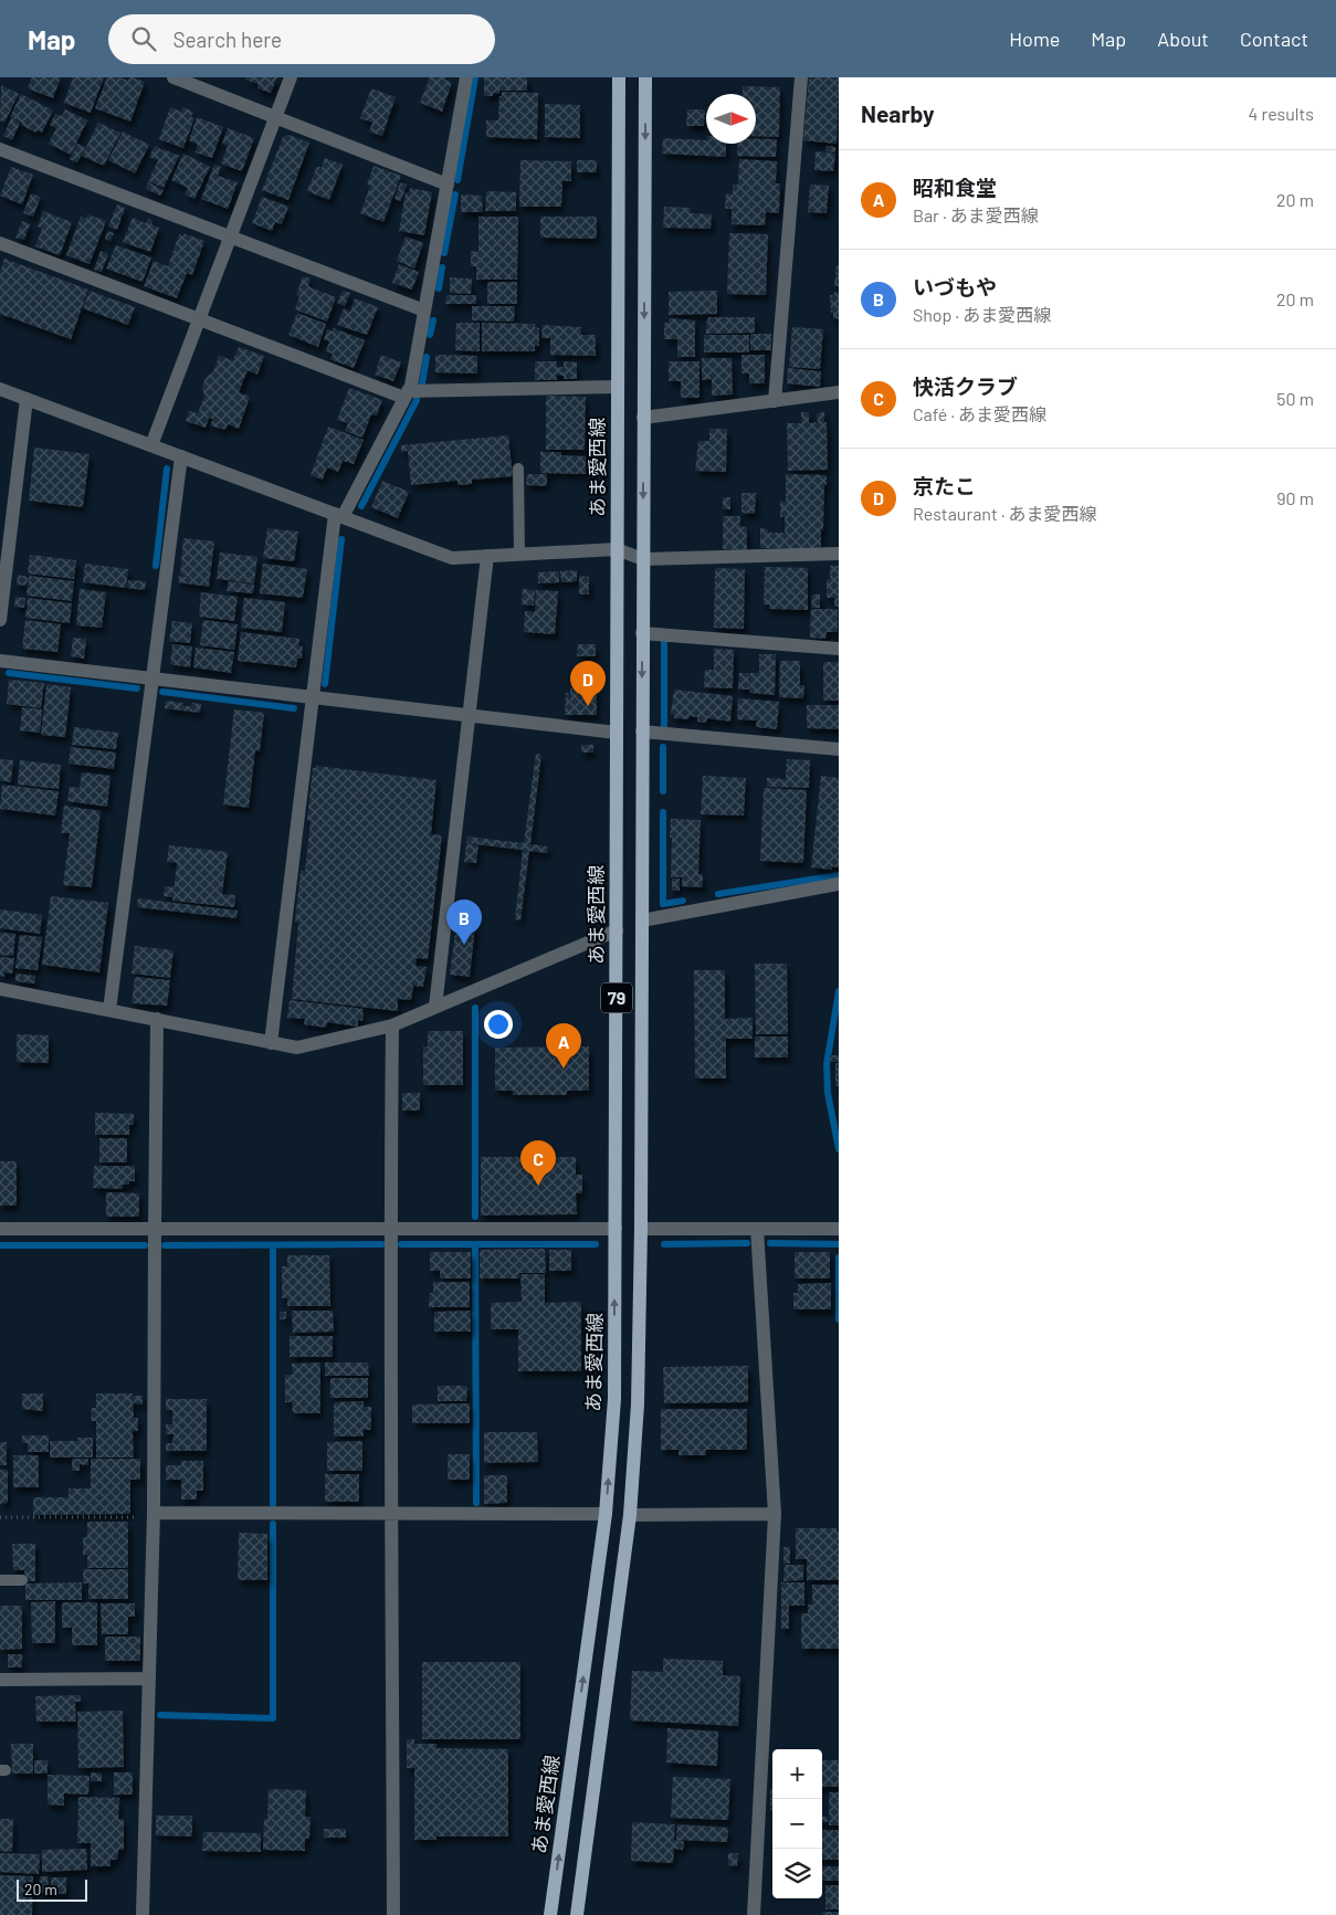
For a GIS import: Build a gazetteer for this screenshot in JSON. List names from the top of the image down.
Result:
{
  "streets": {
    "main road": ["あま愛西線", "79"]
  },
  "scale_bar": "20 m",
  "north": "right",
  "page": {
    "header": "Map",
    "search": "Search here",
    "nav": [
      "Home",
      "Map",
      "About",
      "Contact"
    ],
    "heading": ["Nearby", "4 results"],
    "list": [
      {
        "mark": "A",
        "name": "昭和食堂",
        "note": "Bar · あま愛西線",
        "value": "20 m"
      },
      {
        "mark": "B",
        "name": "いづもや",
        "note": "Shop · あま愛西線",
        "value": "20 m"
      },
      {
        "mark": "C",
        "name": "快活クラブ",
        "note": "Café · あま愛西線",
        "value": "50 m"
      },
      {
        "mark": "D",
        "name": "京たこ",
        "note": "Restaurant · あま愛西線",
        "value": "90 m"
      }
    ],
    "pins": [
      "D",
      "B",
      "A",
      "C"
    ],
    "map_buttons": ["+", "−"],
    "scale": "20 m"
  }
}
